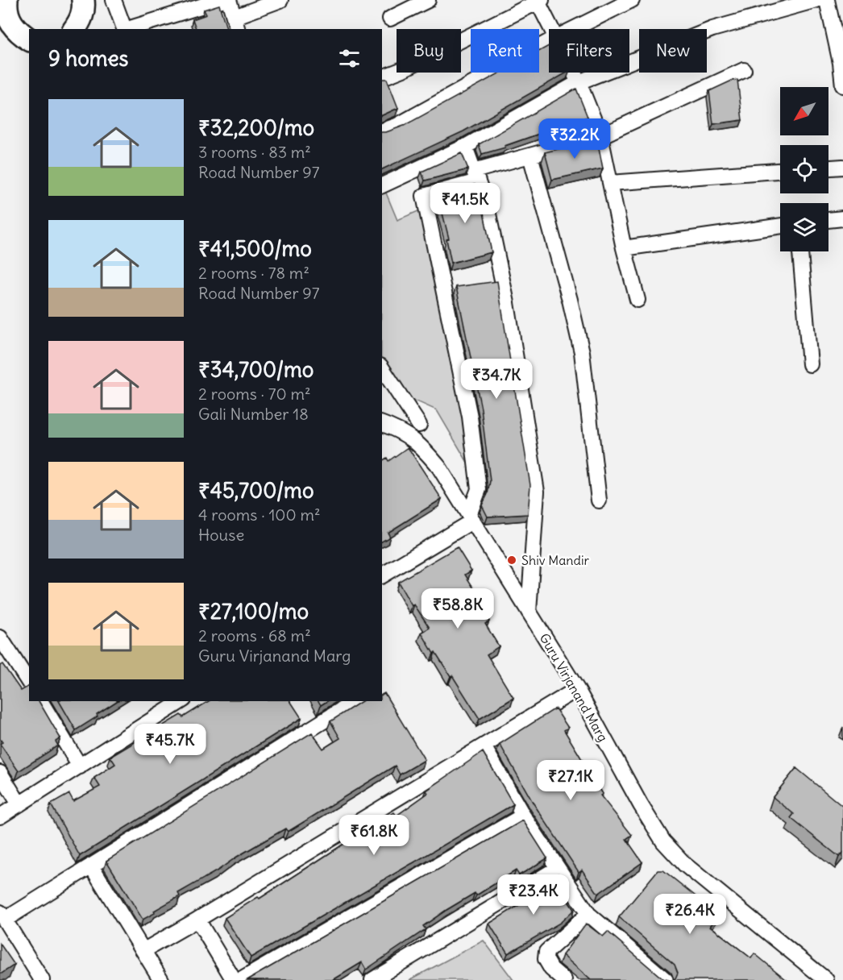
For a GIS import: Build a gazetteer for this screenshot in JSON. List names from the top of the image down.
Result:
{
  "streets": {
    "street": ["Guru Virjanand Marg"]
  },
  "places": ["Shiv Mandir"],
  "north": "bottom left",
  "page": {
    "chip": [
      "Buy",
      "Rent",
      "Filters",
      "New"
    ],
    "heading": "9 homes",
    "list": [
      {
        "name": "₹32,200/mo",
        "note": "3 rooms · 83 m² · Road Number 97"
      },
      {
        "name": "₹41,500/mo",
        "note": "2 rooms · 78 m² · Road Number 97"
      },
      {
        "name": "₹34,700/mo",
        "note": "2 rooms · 70 m² · Gali Number 18"
      },
      {
        "name": "₹45,700/mo",
        "note": "4 rooms · 100 m² · House"
      },
      {
        "name": "₹27,100/mo",
        "note": "2 rooms · 68 m² · Guru Virjanand Marg"
      }
    ],
    "price": [
      "₹32.2K",
      "₹41.5K",
      "₹34.7K",
      "₹58.8K",
      "₹45.7K",
      "₹27.1K",
      "₹61.8K",
      "₹23.4K",
      "₹26.4K"
    ]
  }
}
